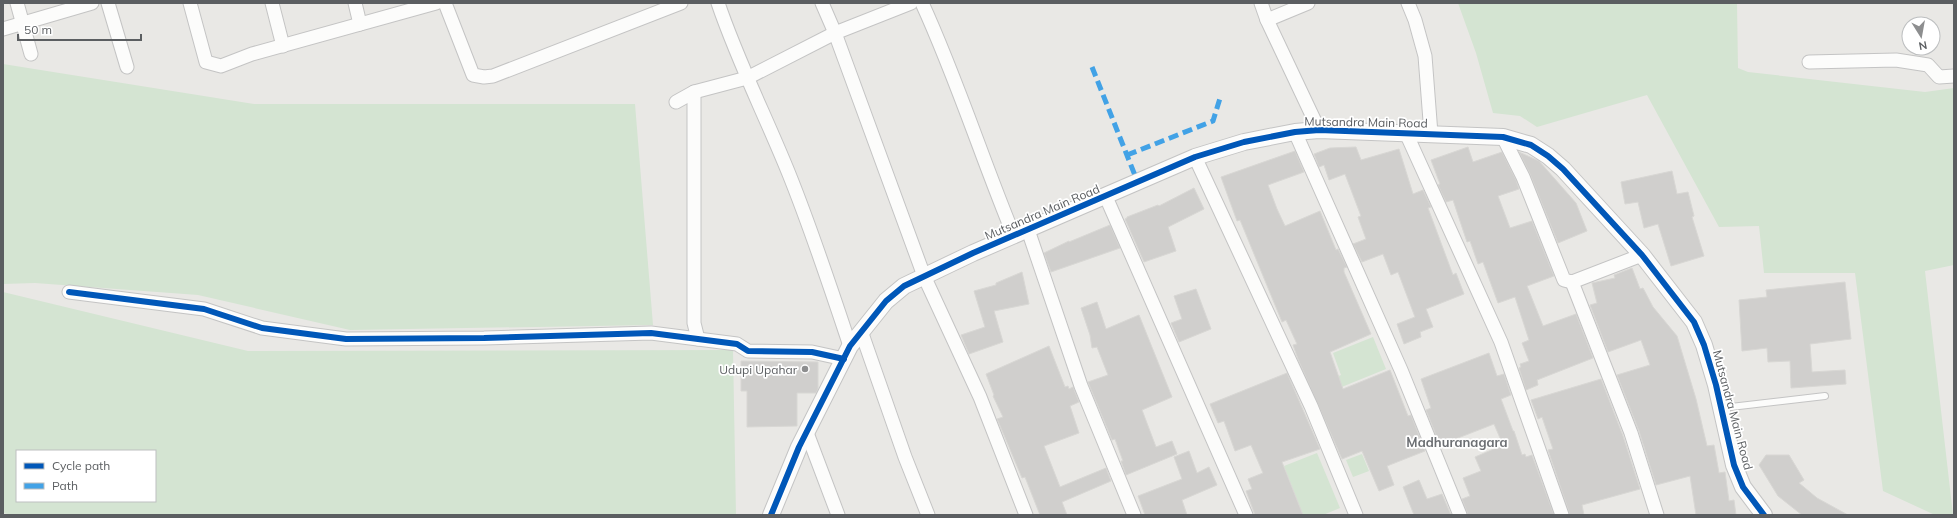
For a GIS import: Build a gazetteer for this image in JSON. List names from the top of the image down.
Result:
{
  "streets": {
    "street": ["Mutsandra Main Road"]
  },
  "districts": ["Madhuranagara"],
  "places": ["Udupi Upahar"],
  "legend": ["Cycle path", "Path"],
  "scale_bar": "50 m",
  "north": "bottom"
}
